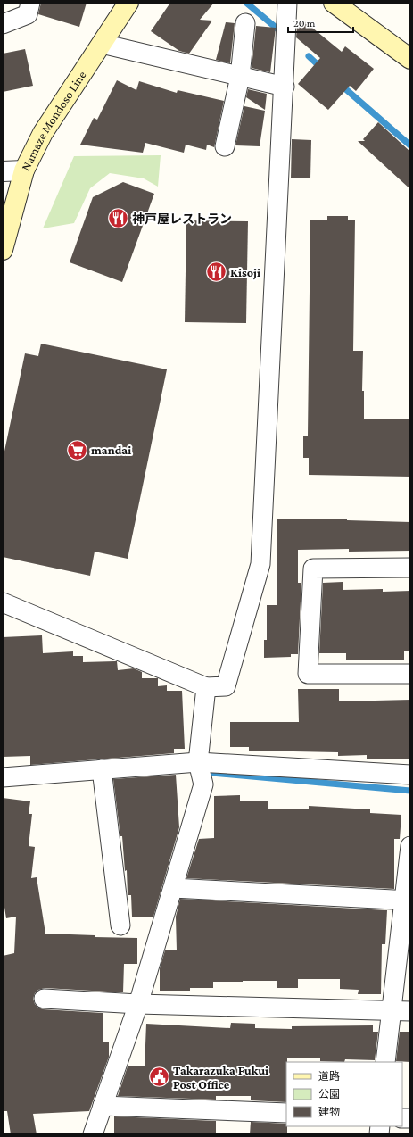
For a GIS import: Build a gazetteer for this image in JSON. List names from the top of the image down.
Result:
{
  "streets": {
    "main road": ["Namaze Mondoso Line"]
  },
  "places": {
    "restaurant": ["神戸屋レストラン", "Kisoji"],
    "supermarket": ["mandai"],
    "public building": ["Takarazuka Fukui Post Office"]
  },
  "legend": ["道路", "公園", "建物"],
  "scale_bar": "20 m"
}
